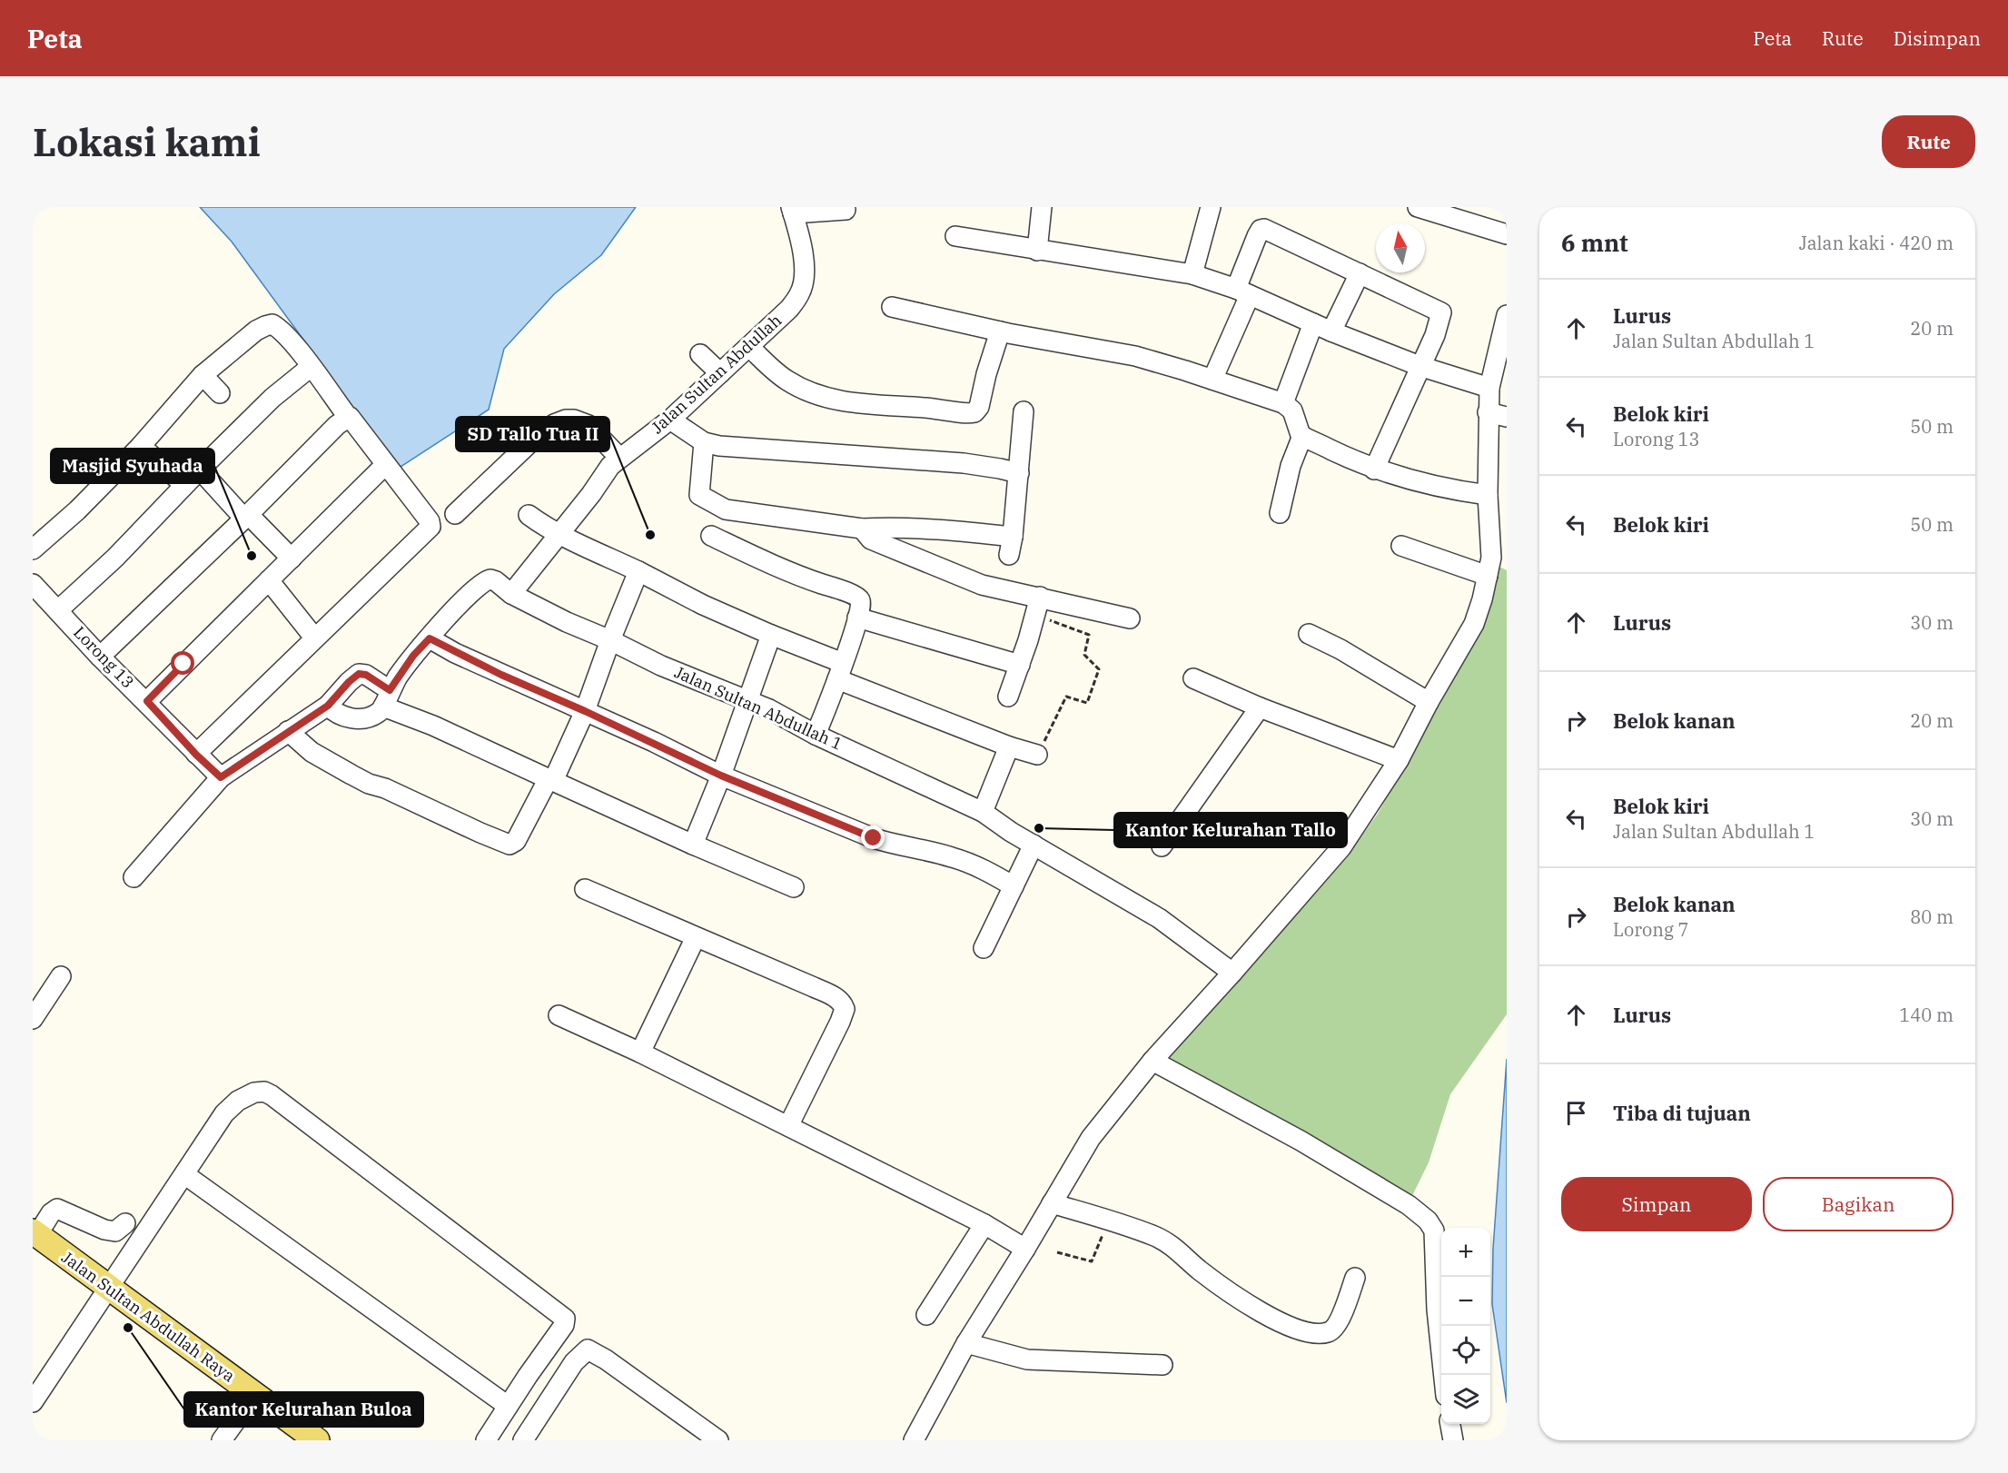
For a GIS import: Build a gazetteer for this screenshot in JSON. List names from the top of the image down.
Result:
{
  "streets": {
    "main road": ["Jalan Sultan Abdullah Raya"],
    "street": ["Jalan Sultan Abdullah", "Lorong 13", "Jalan Sultan Abdullah 1"]
  },
  "crossings": [
    ["Jalan Sultan Abdullah", "Jalan Sultan Abdullah 1"]
  ],
  "places": [
    "SD Tallo Tua II",
    "Masjid Syuhada",
    "Kantor Kelurahan Tallo",
    "Kantor Kelurahan Buloa"
  ],
  "north": "top",
  "page": {
    "header": "Peta",
    "nav": ["Peta", "Rute", "Disimpan"],
    "buttons": [
      "Rute",
      ["Simpan", "Bagikan"]
    ],
    "title": "Lokasi kami",
    "heading": ["6 mnt", "Jalan kaki · 420 m"],
    "list": [
      ["Lurus", "Jalan Sultan Abdullah 1", "20 m"],
      ["Belok kiri", "Lorong 13", "50 m"],
      ["Belok kiri", "50 m"],
      ["Lurus", "30 m"],
      ["Belok kanan", "20 m"],
      ["Belok kiri", "Jalan Sultan Abdullah 1", "30 m"],
      ["Belok kanan", "Lorong 7", "80 m"],
      ["Lurus", "140 m"],
      "Tiba di tujuan"
    ],
    "map_buttons": ["+", "−"]
  }
}
